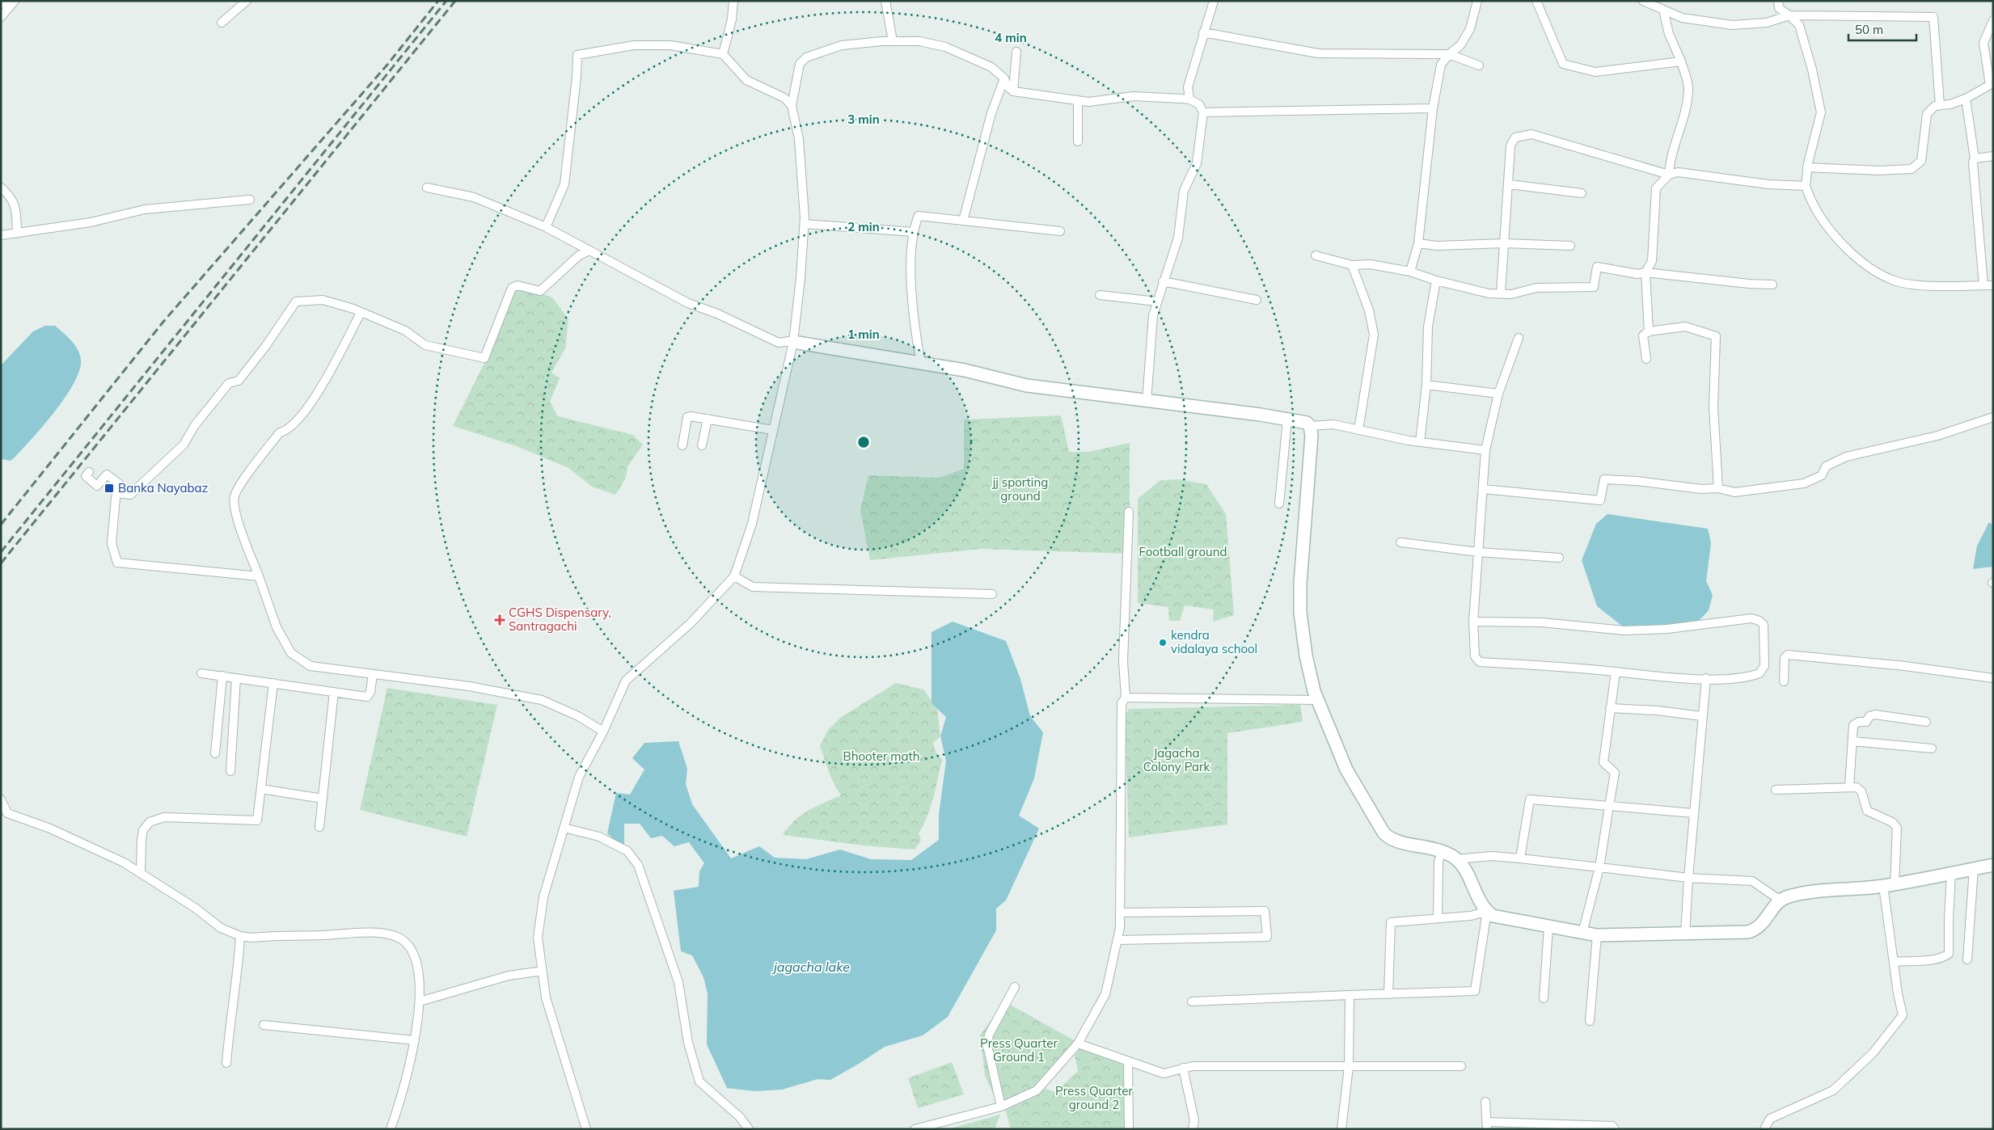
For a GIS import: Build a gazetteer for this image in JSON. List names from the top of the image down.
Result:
{
  "water": ["jagacha lake"],
  "parks": [
    "jj sporting ground",
    "Football ground",
    "Jagacha Colony Park",
    "Bhooter math",
    "Press Quarter Ground 1",
    "Press Quarter ground 2"
  ],
  "places": {
    "transit": ["Banka Nayabaz"],
    "health": ["CGHS Dispensary, Santragachi"],
    "other": ["kendra vidalaya school"]
  },
  "scale_bar": "50 m",
  "rings": [
    "4 min",
    "3 min",
    "2 min",
    "1 min"
  ]
}
